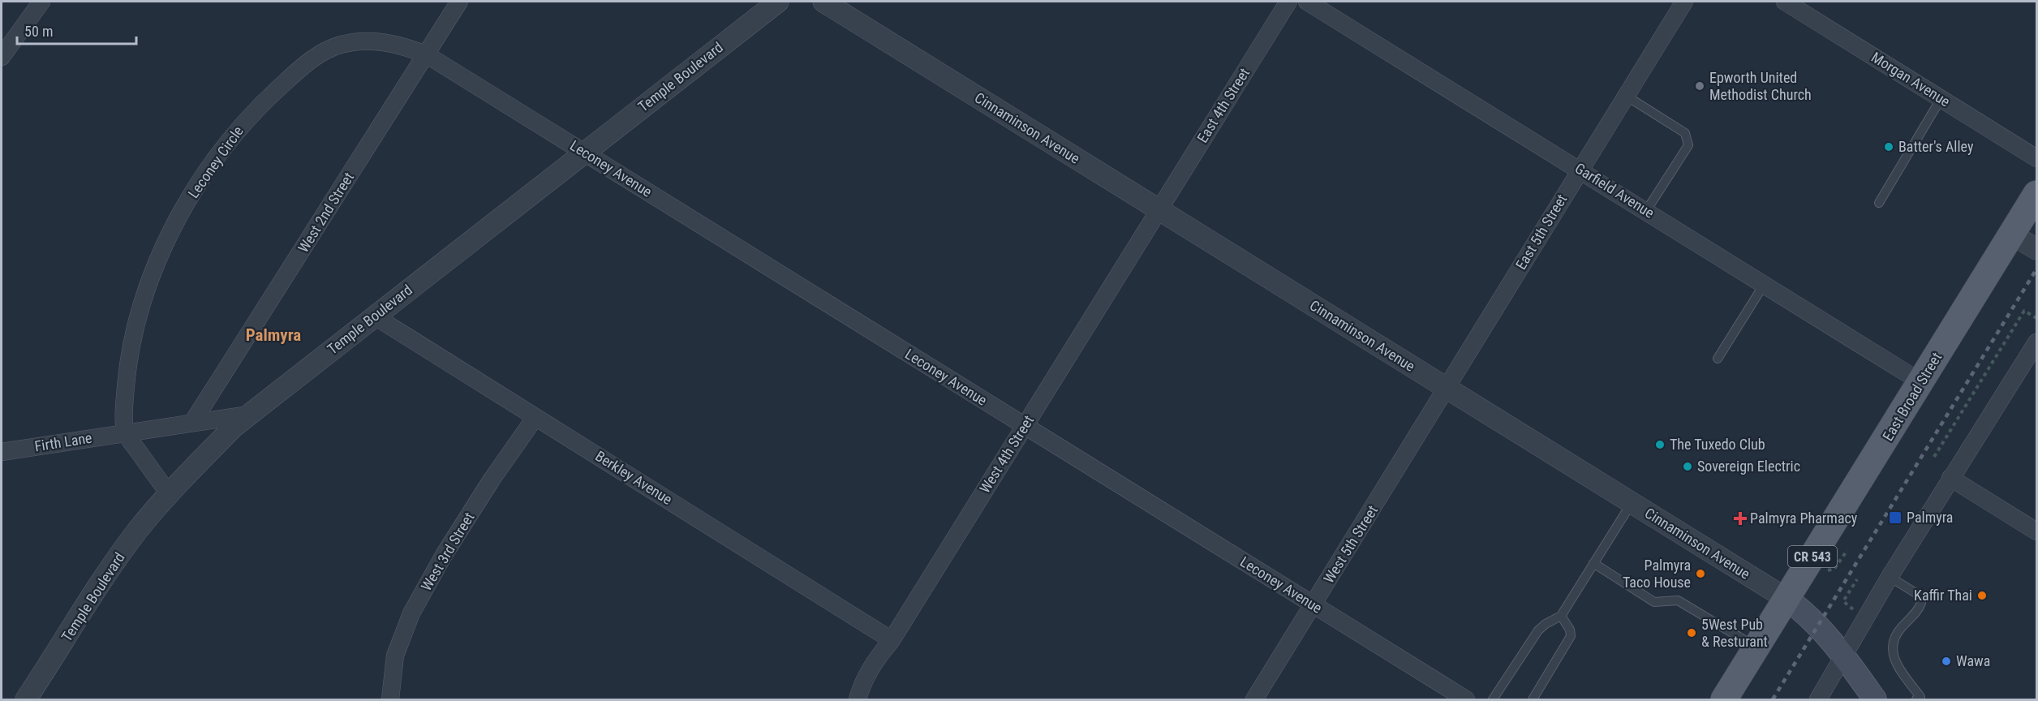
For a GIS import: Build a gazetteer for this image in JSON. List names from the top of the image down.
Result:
{
  "streets": {
    "main road": ["Cinnaminson Avenue", "East Broad Street", "CR 543"],
    "street": [
      "Temple Boulevard",
      "Morgan Avenue",
      "East 4th Street",
      "Leconey Circle",
      "Leconey Avenue",
      "Garfield Avenue",
      "West 2nd Street",
      "East 5th Street",
      "Firth Lane",
      "West 4th Street",
      "Berkley Avenue",
      "West 5th Street",
      "West 3rd Street"
    ]
  },
  "crossings": [
    ["Temple Boulevard", "Leconey Avenue"],
    ["Temple Boulevard", "Firth Lane"],
    ["Temple Boulevard", "Berkley Avenue"],
    ["East 4th Street", "Cinnaminson Avenue"],
    ["East 4th Street", "West 4th Street"],
    ["Cinnaminson Avenue", "East 5th Street"],
    ["Cinnaminson Avenue", "East Broad Street"],
    ["Cinnaminson Avenue", "West 4th Street"],
    ["Cinnaminson Avenue", "West 5th Street"],
    ["Cinnaminson Avenue", "CR 543"],
    ["Leconey Circle", "Leconey Avenue"],
    ["Leconey Circle", "West 2nd Street"],
    ["Leconey Circle", "Firth Lane"],
    ["Leconey Avenue", "West 2nd Street"],
    ["Leconey Avenue", "West 4th Street"],
    ["Leconey Avenue", "West 5th Street"],
    ["Garfield Avenue", "East 5th Street"],
    ["Garfield Avenue", "East Broad Street"],
    ["West 2nd Street", "Firth Lane"],
    ["East 5th Street", "West 5th Street"],
    ["East Broad Street", "CR 543"],
    ["West 4th Street", "Berkley Avenue"],
    ["Berkley Avenue", "West 3rd Street"]
  ],
  "districts": ["Palmyra"],
  "places": {
    "other": [
      "Epworth United Methodist Church",
      "Batter's Alley",
      "The Tuxedo Club",
      "Sovereign Electric",
      "Palmyra Taco House",
      "Kaffir Thai",
      "5West Pub & Resturant",
      "Wawa"
    ],
    "transit": ["Palmyra"],
    "health": ["Palmyra Pharmacy"]
  },
  "scale_bar": "50 m"
}
